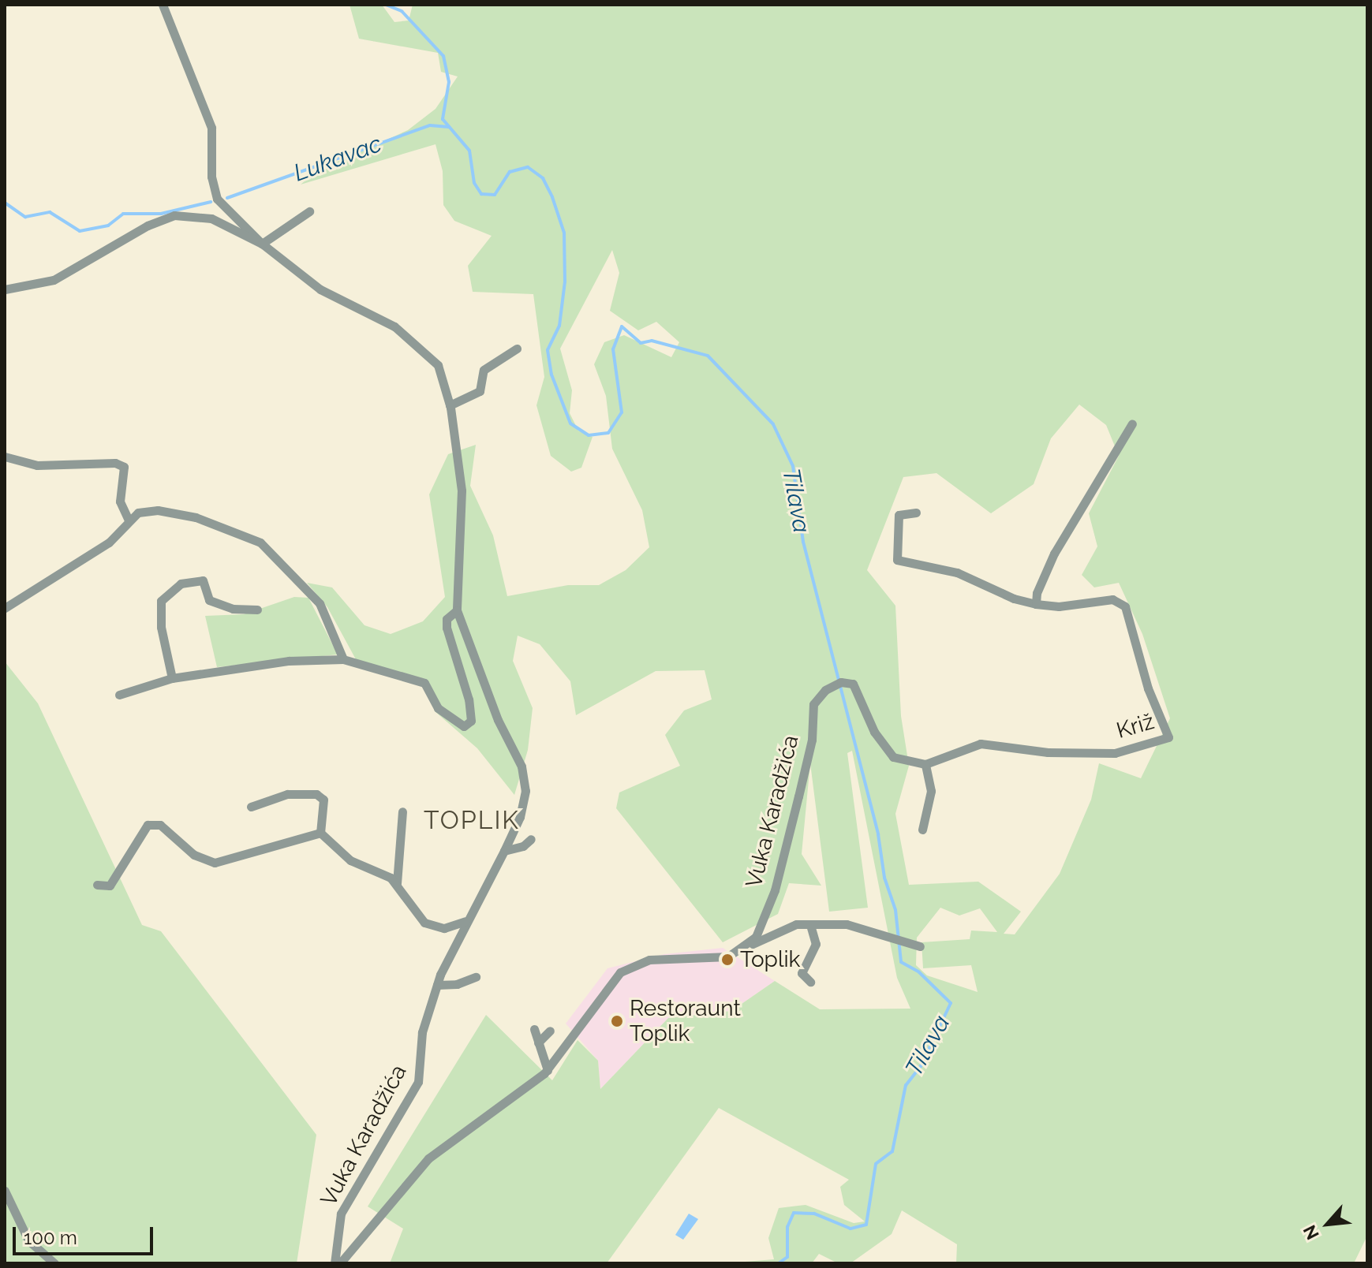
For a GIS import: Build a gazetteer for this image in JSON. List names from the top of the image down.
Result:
{
  "streets": {
    "street": ["Križ", "Vuka Karadžića"]
  },
  "crossings": [
    ["Križ", "Vuka Karadžića"]
  ],
  "districts": ["TOPLIK"],
  "water": ["Lukavac", "Tilava"],
  "places": ["Toplik", "Restoraunt Toplik"],
  "scale_bar": "100 m",
  "north": "bottom left"
}
